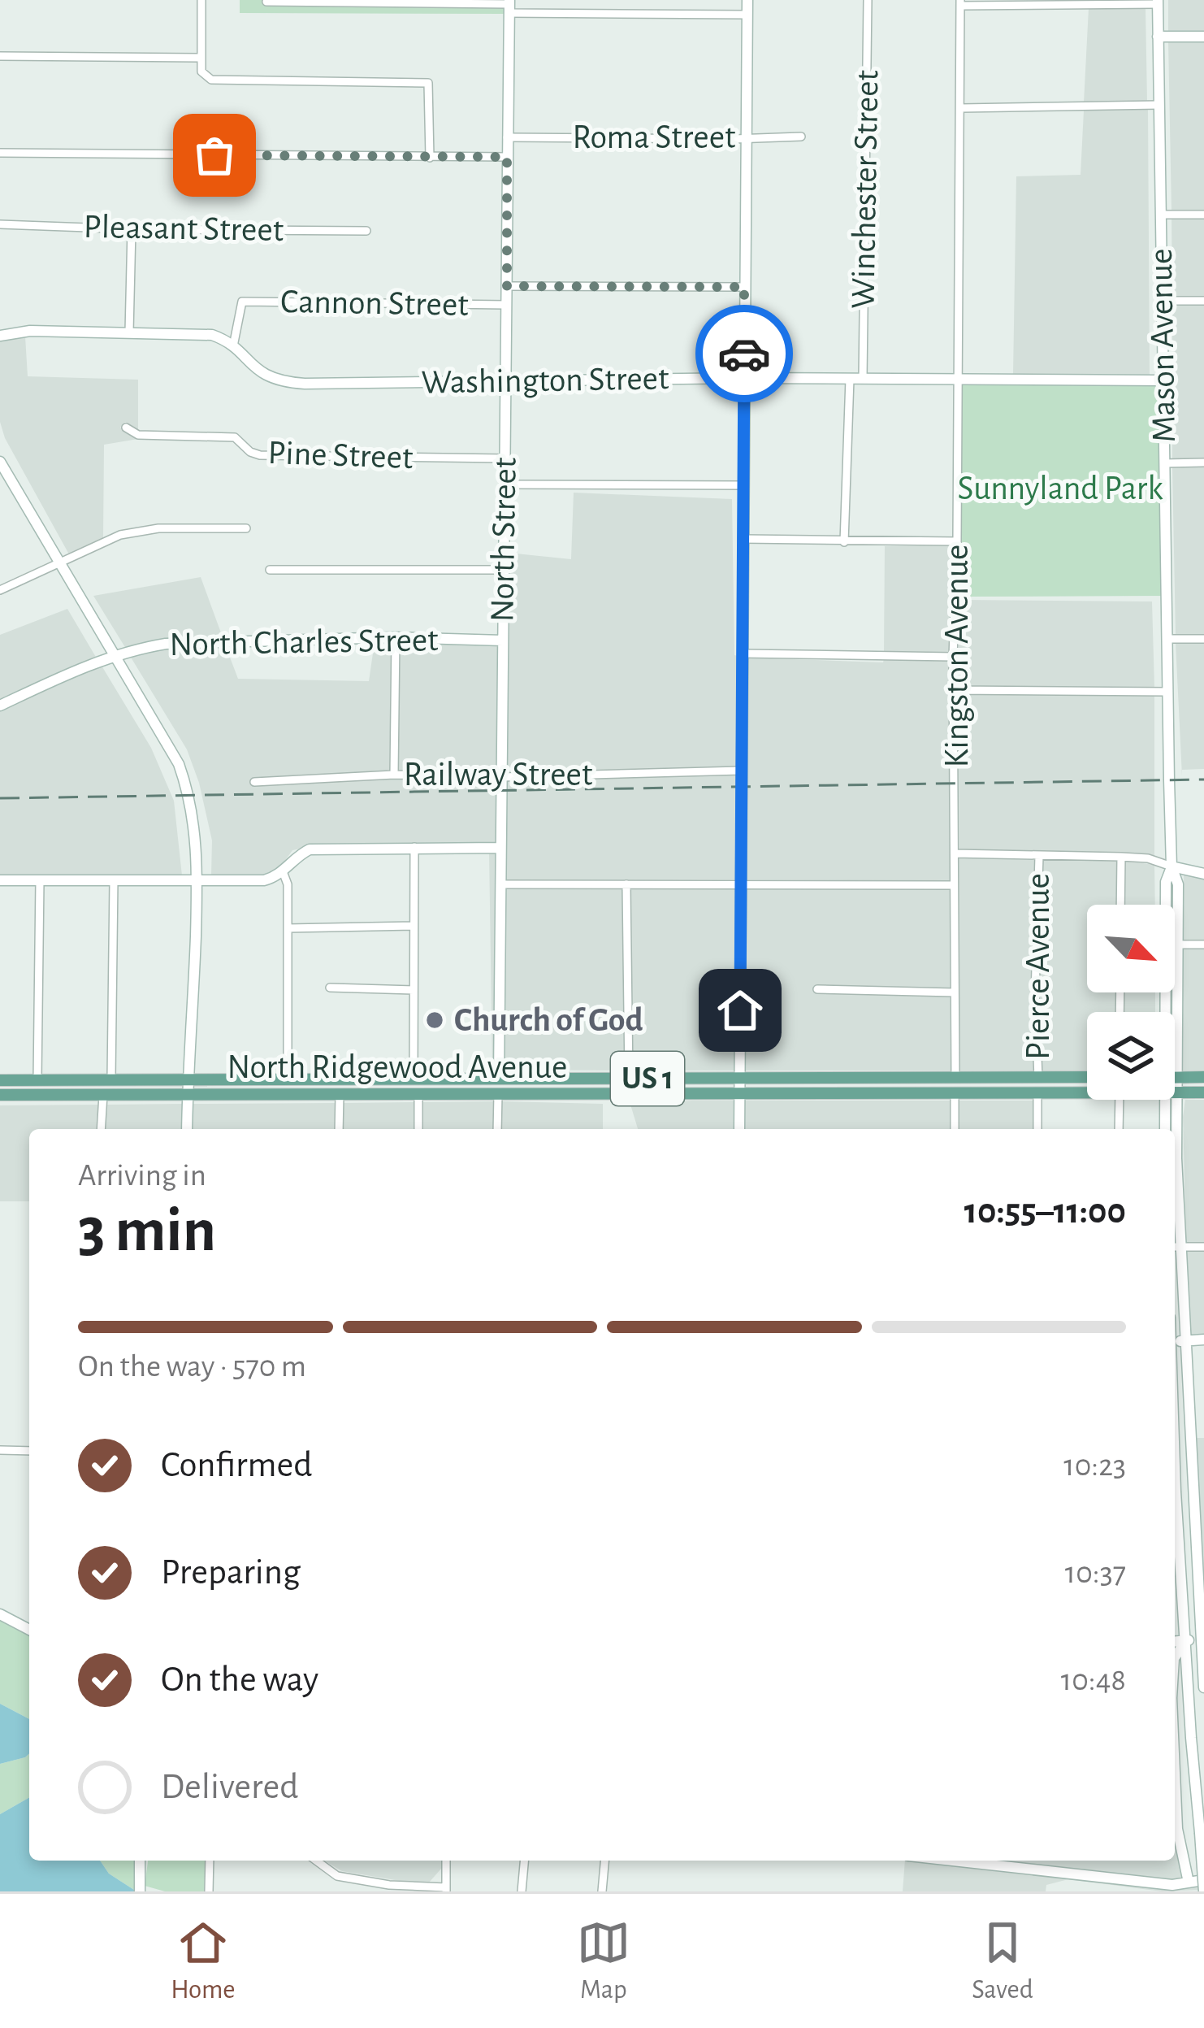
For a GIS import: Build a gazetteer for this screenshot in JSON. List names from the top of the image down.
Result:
{
  "streets": {
    "main road": ["North Ridgewood Avenue", "US 1"],
    "street": [
      "Roma Street",
      "Winchester Street",
      "Pleasant Street",
      "Cannon Street",
      "Mason Avenue",
      "Washington Street",
      "Pine Street",
      "North Street",
      "North Charles Street",
      "Kingston Avenue",
      "Railway Street",
      "Pierce Avenue"
    ]
  },
  "crossings": [
    ["Roma Street", "North Street"],
    ["Winchester Street", "Washington Street"],
    ["Cannon Street", "Washington Street"],
    ["Cannon Street", "North Street"],
    ["Mason Avenue", "Washington Street"],
    ["Washington Street", "North Street"],
    ["Washington Street", "Kingston Avenue"],
    ["Pine Street", "North Street"],
    ["North Street", "North Charles Street"],
    ["North Street", "Railway Street"],
    ["North Street", "North Ridgewood Avenue"],
    ["Kingston Avenue", "North Ridgewood Avenue"],
    ["Pierce Avenue", "North Ridgewood Avenue"]
  ],
  "parks": ["Sunnyland Park"],
  "places": ["Church of God"],
  "north": "bottom right",
  "page": {
    "heading": ["3 min", "Arriving in", "10:55–11:00"],
    "bar": "On the way · 570 m",
    "list": [
      ["Confirmed", "10:23"],
      ["Preparing", "10:37"],
      ["On the way", "10:48"],
      "Delivered"
    ],
    "tabs": ["Home", "Map", "Saved"]
  }
}
